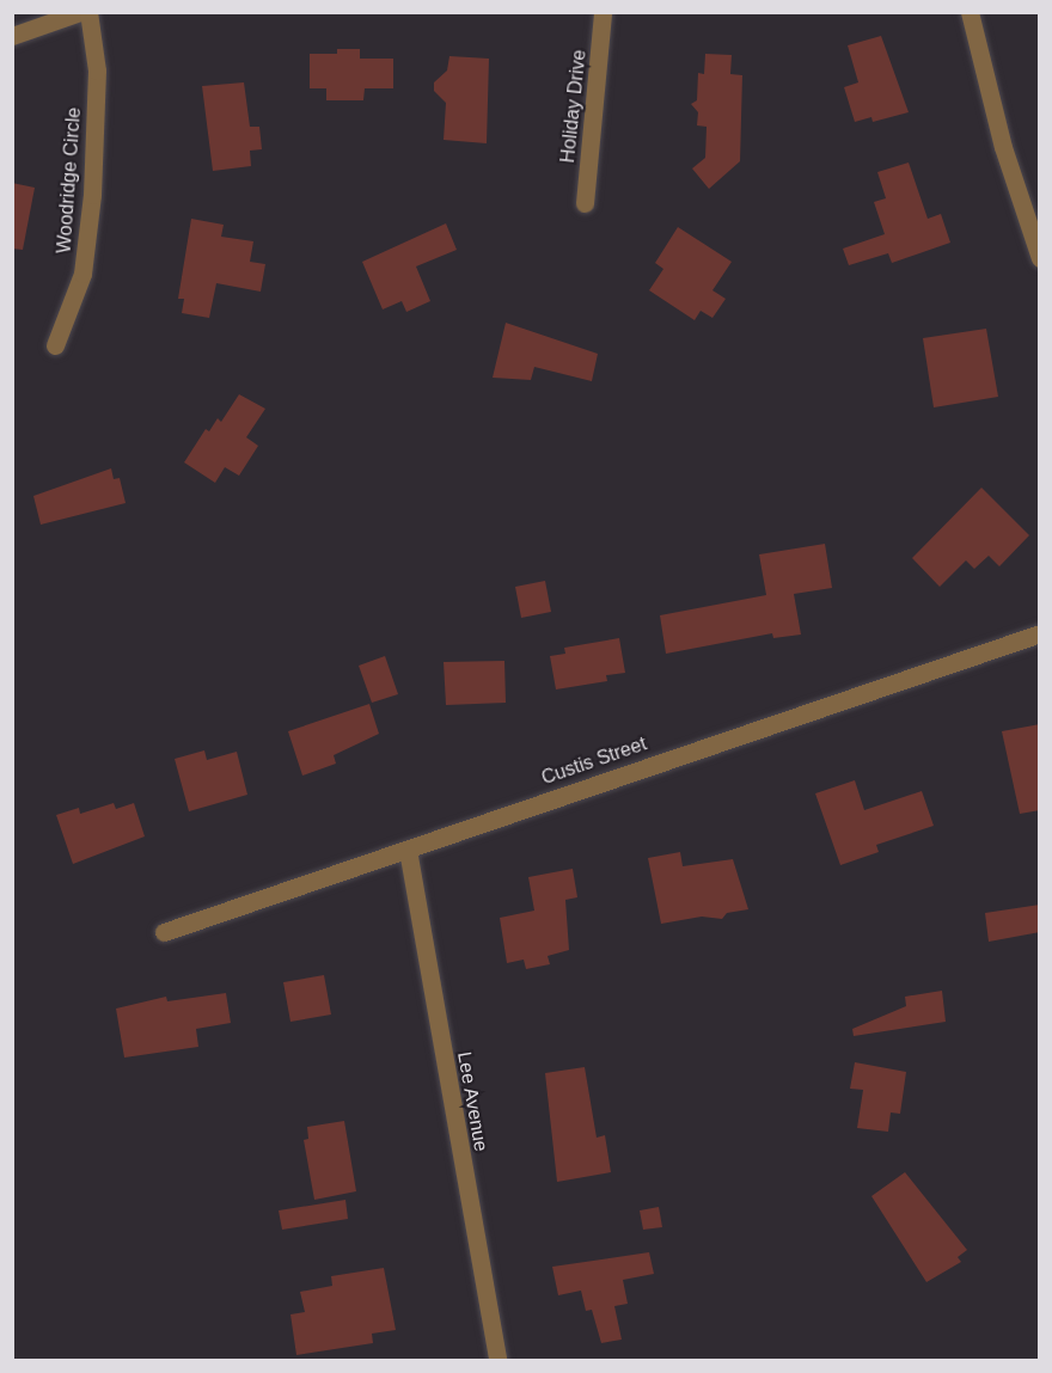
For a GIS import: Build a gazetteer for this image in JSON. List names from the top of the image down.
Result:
{
  "streets": {
    "street": [
      "Holiday Drive",
      "Woodridge Circle",
      "Custis Street",
      "Lee Avenue"
    ]
  },
  "crossings": [
    ["Custis Street", "Lee Avenue"]
  ]
}
